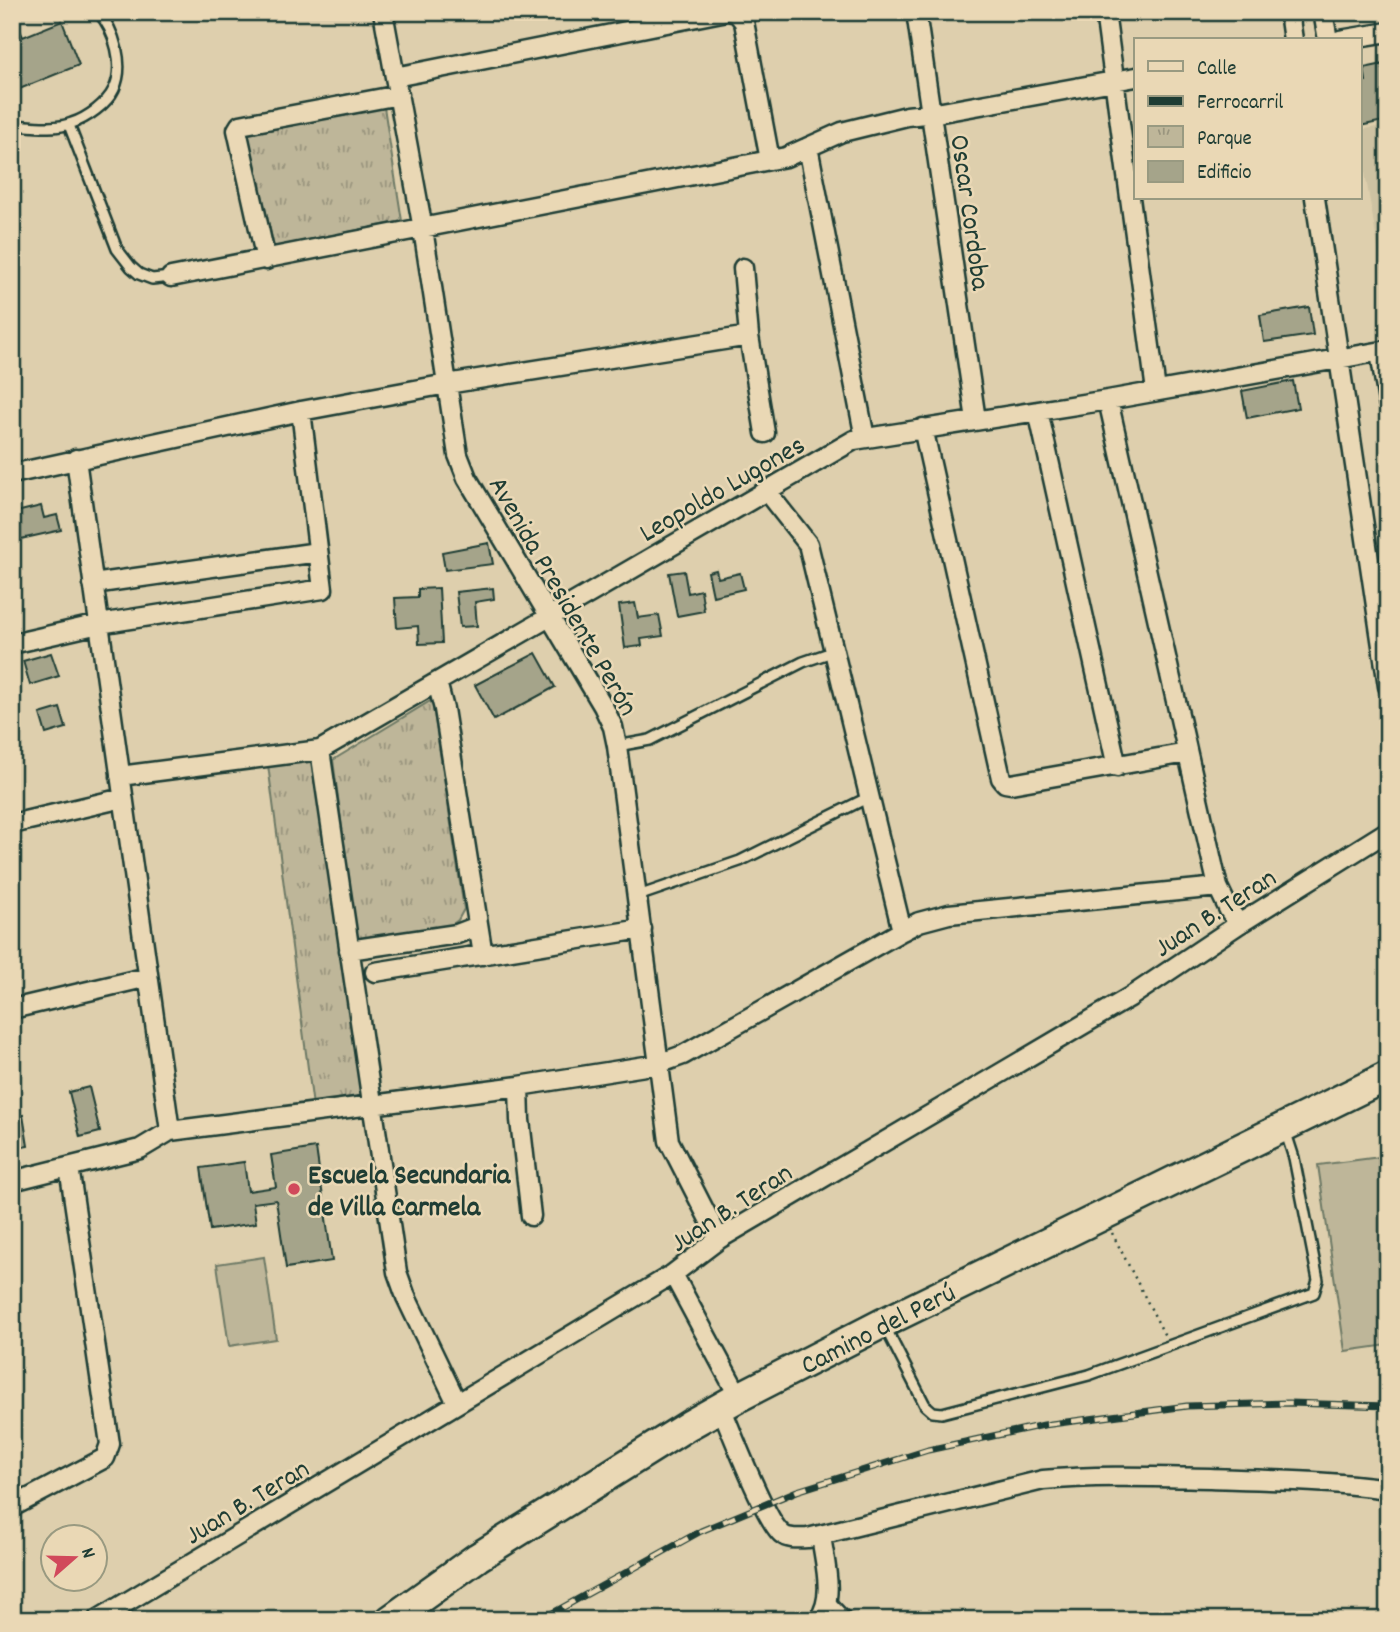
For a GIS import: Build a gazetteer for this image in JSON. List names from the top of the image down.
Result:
{
  "streets": {
    "main road": ["Camino del Perú"],
    "street": [
      "Oscar Cordoba",
      "Leopoldo Lugones",
      "Avenida Presidente Perón",
      "Juan B. Teran"
    ]
  },
  "crossings": [
    ["Oscar Cordoba", "Leopoldo Lugones"],
    ["Leopoldo Lugones", "Avenida Presidente Perón"],
    ["Avenida Presidente Perón", "Juan B. Teran"]
  ],
  "places": ["Escuela Secundaria de Villa Carmela"],
  "legend": [
    "Calle",
    "Ferrocarril",
    "Parque",
    "Edificio"
  ],
  "north": "right"
}
